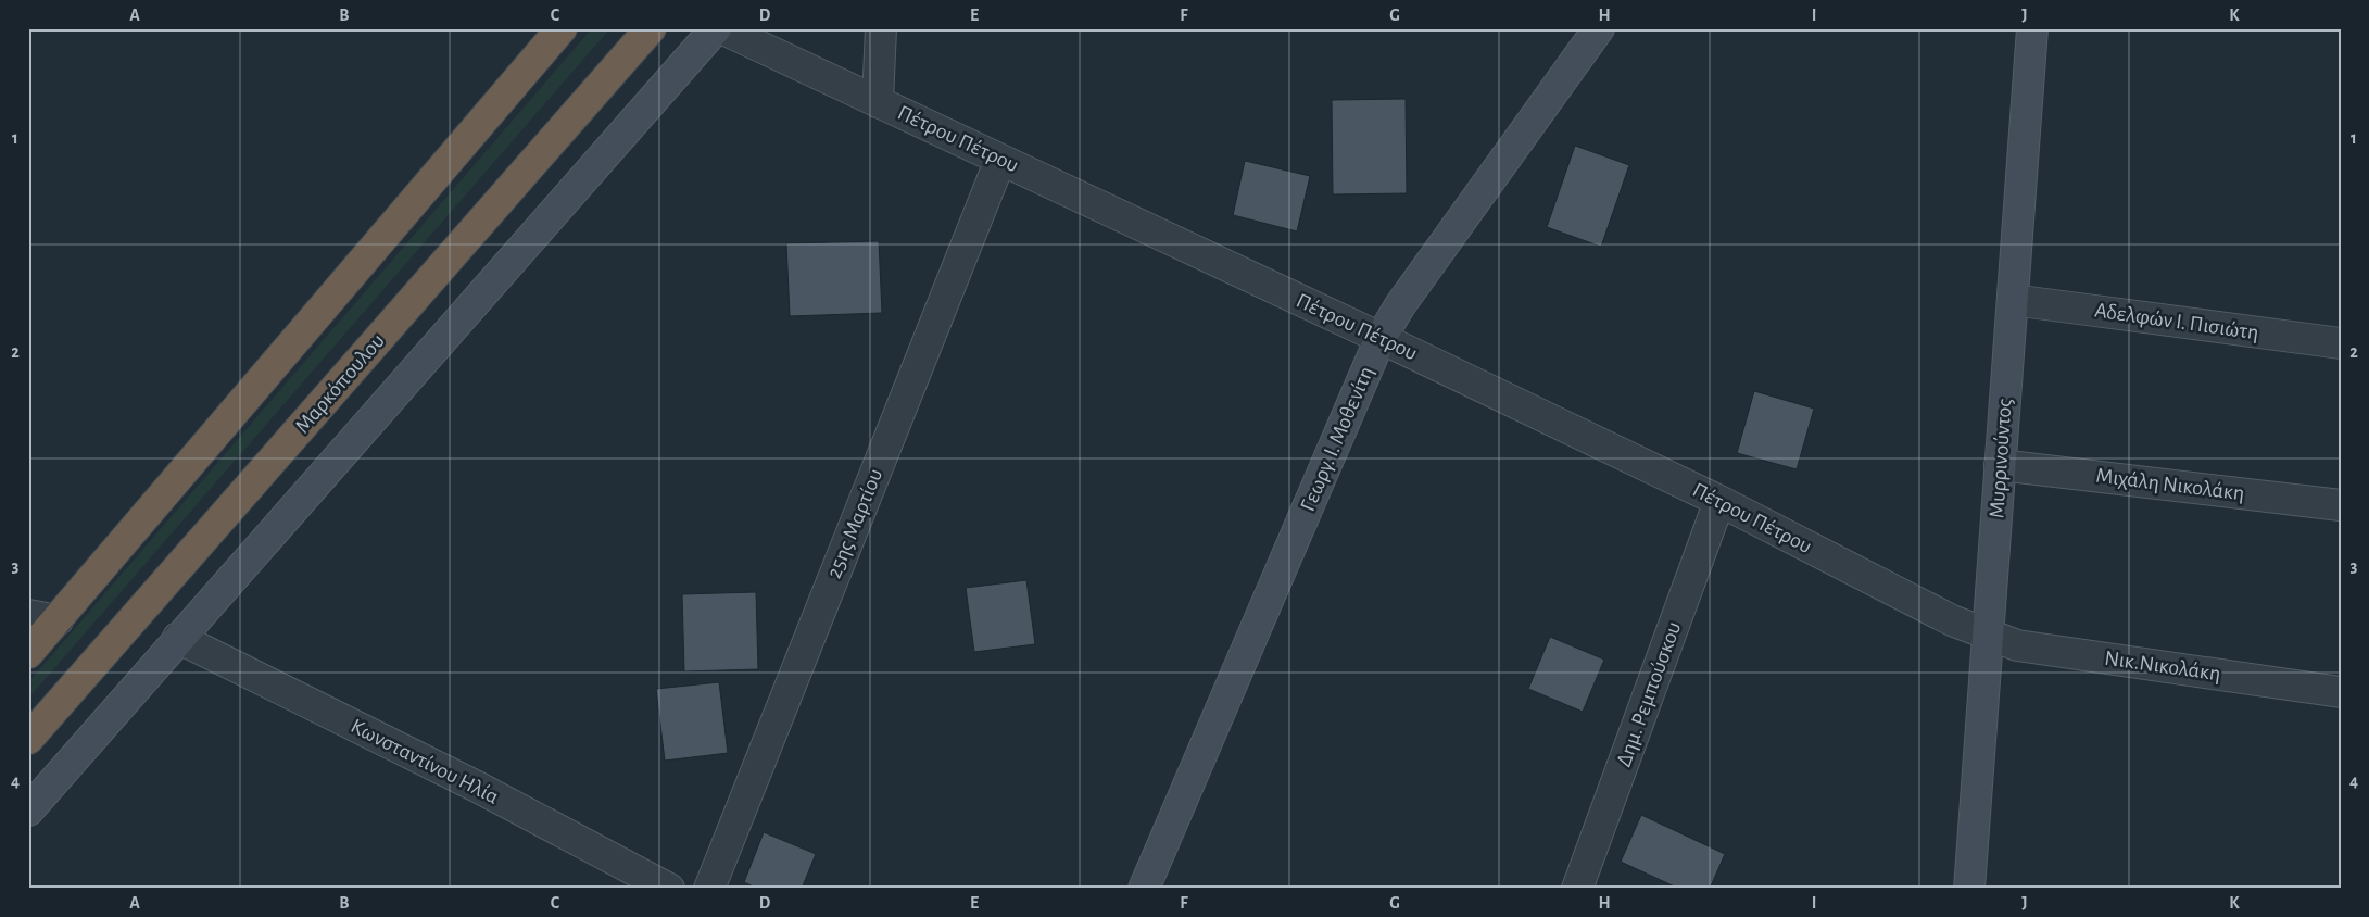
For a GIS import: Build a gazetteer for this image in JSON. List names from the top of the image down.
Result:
{
  "streets": {
    "highway": ["Μαρκόπουλου"],
    "street": [
      "Πέτρου Πέτρου",
      "Αδελφών Ι. Πισιώτη",
      "Γεωργ. Ι. Μοθενίτη",
      "Μυρρινούντος",
      "Μιχάλη Νικολάκη",
      "25ης Μαρτίου",
      "Νικ.Νικολάκη",
      "Δημ. Ρεμπούσκου",
      "Κωνσταντίνου Ηλία"
    ]
  },
  "crossings": [
    ["Πέτρου Πέτρου", "Γεωργ. Ι. Μοθενίτη"],
    ["Πέτρου Πέτρου", "Μυρρινούντος"],
    ["Πέτρου Πέτρου", "25ης Μαρτίου"],
    ["Πέτρου Πέτρου", "Νικ.Νικολάκη"],
    ["Πέτρου Πέτρου", "Δημ. Ρεμπούσκου"],
    ["Αδελφών Ι. Πισιώτη", "Μυρρινούντος"],
    ["Μυρρινούντος", "Μιχάλη Νικολάκη"],
    ["Μυρρινούντος", "Νικ.Νικολάκη"]
  ],
  "grid": {
    "columns": [
      "A",
      "B",
      "C",
      "D",
      "E",
      "F",
      "G",
      "H",
      "I",
      "J",
      "K"
    ],
    "rows": [
      "1",
      "2",
      "3",
      "4"
    ]
  }
}
